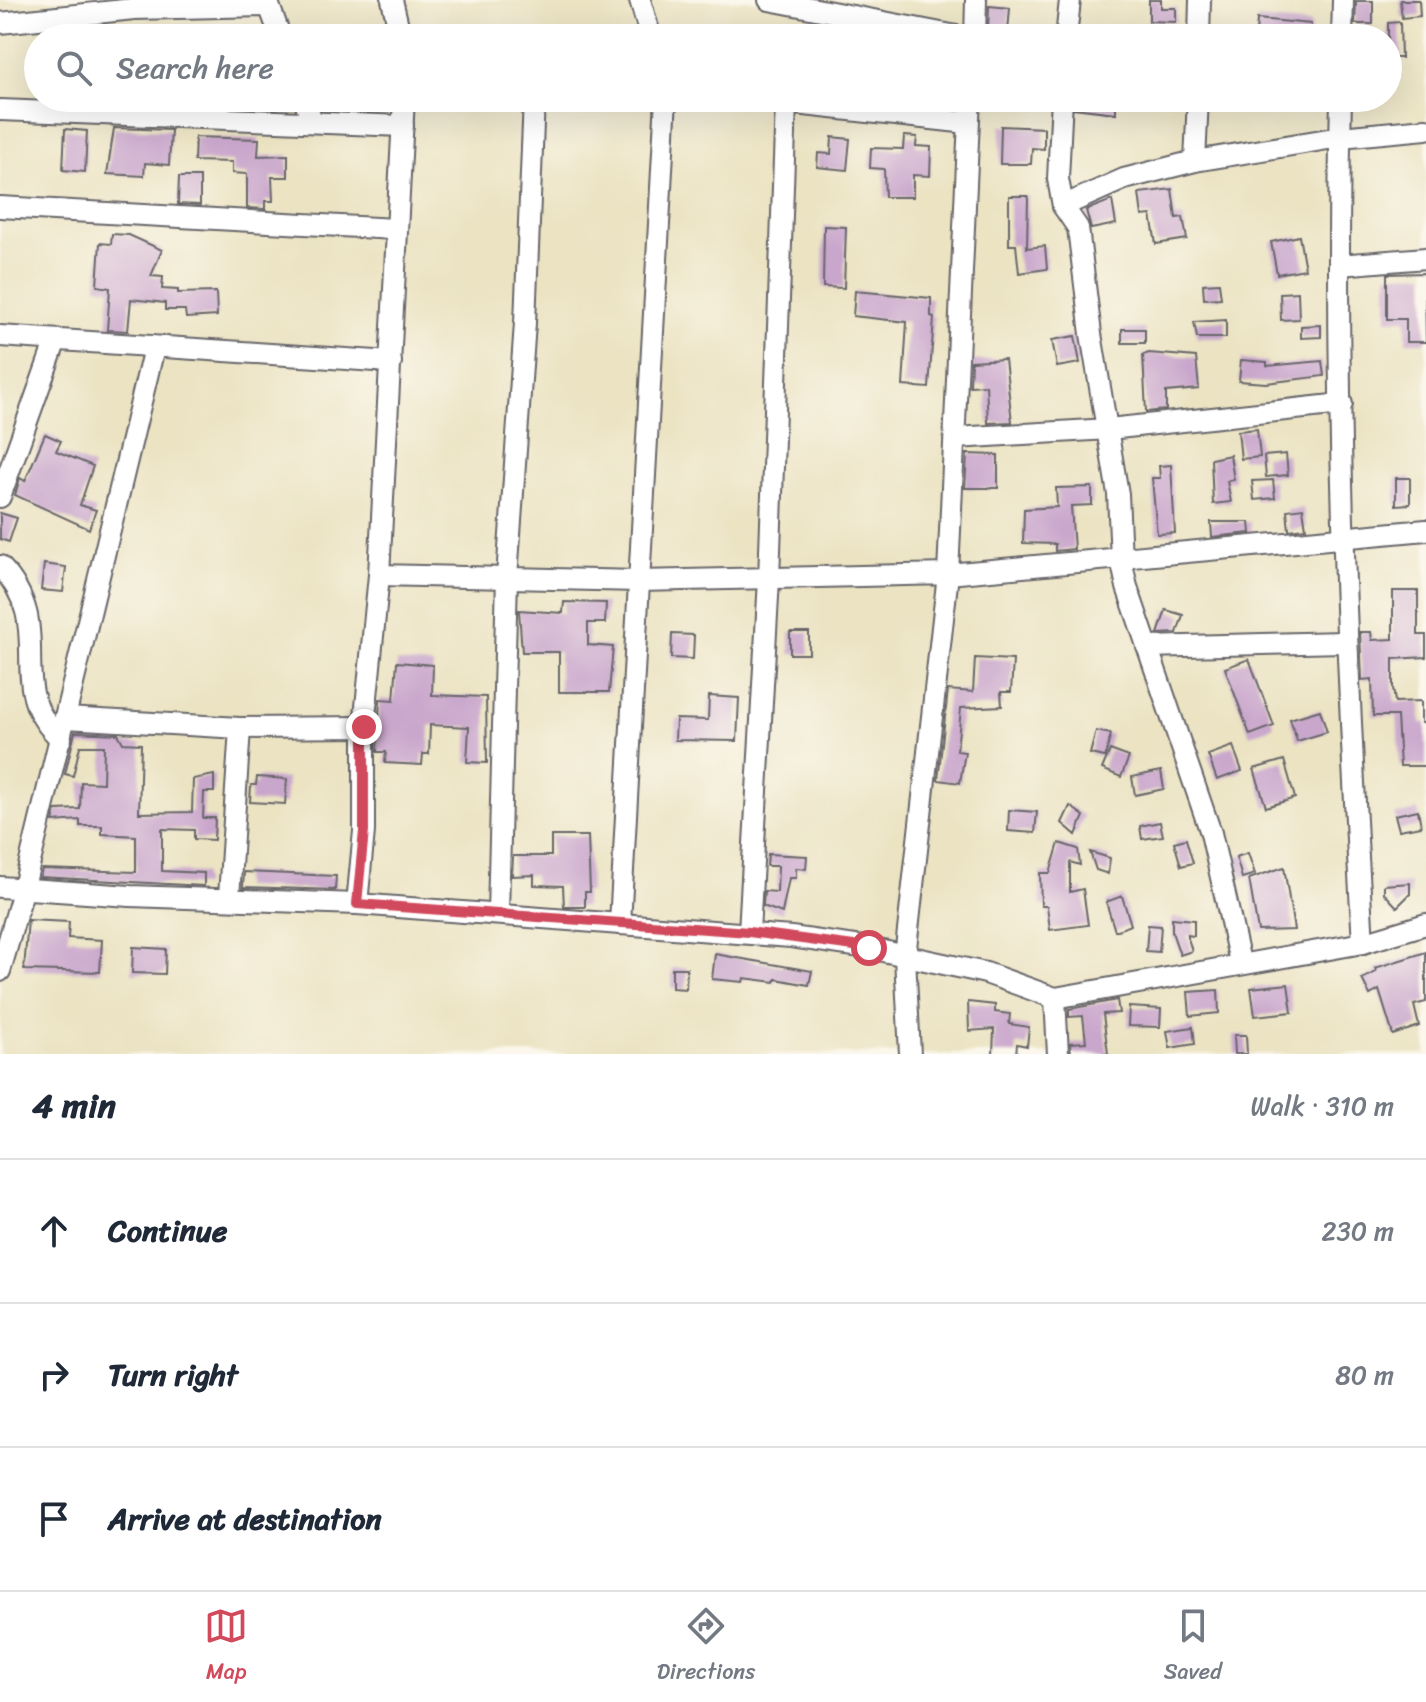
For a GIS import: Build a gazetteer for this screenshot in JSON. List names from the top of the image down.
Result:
{
  "page": {
    "search": "Search here",
    "heading": ["4 min", "Walk · 310 m"],
    "list": [
      ["Continue", "230 m"],
      ["Turn right", "80 m"],
      "Arrive at destination"
    ],
    "nav": ["Map", "Directions", "Saved"]
  }
}
